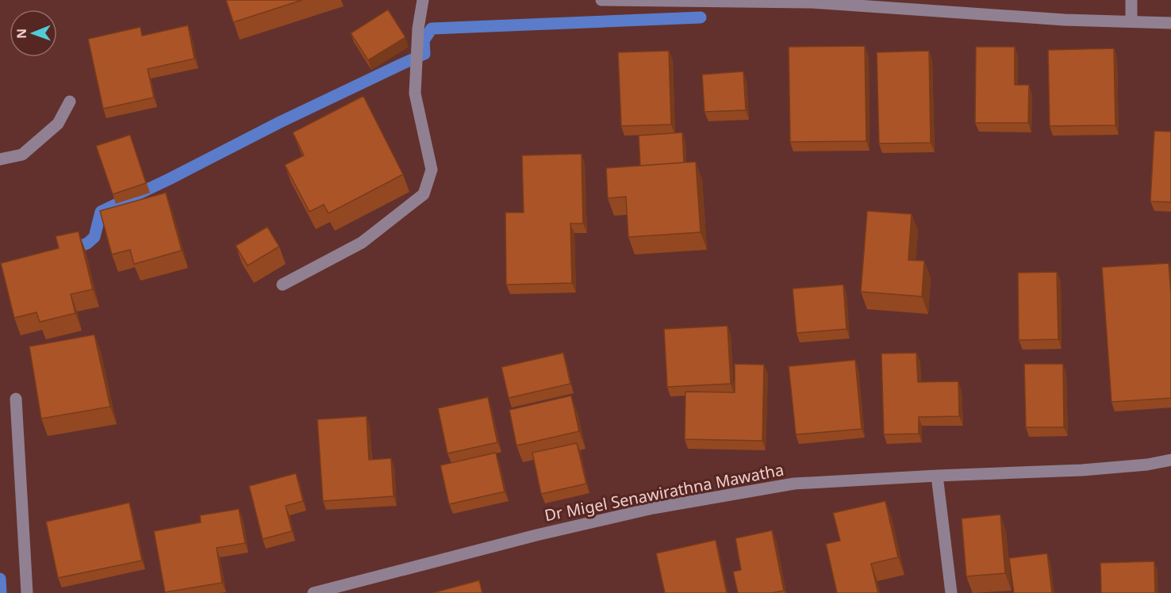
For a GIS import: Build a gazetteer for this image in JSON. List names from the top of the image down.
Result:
{
  "streets": {
    "street": ["Dr Migel Senawirathna Mawatha"]
  },
  "north": "left"
}
